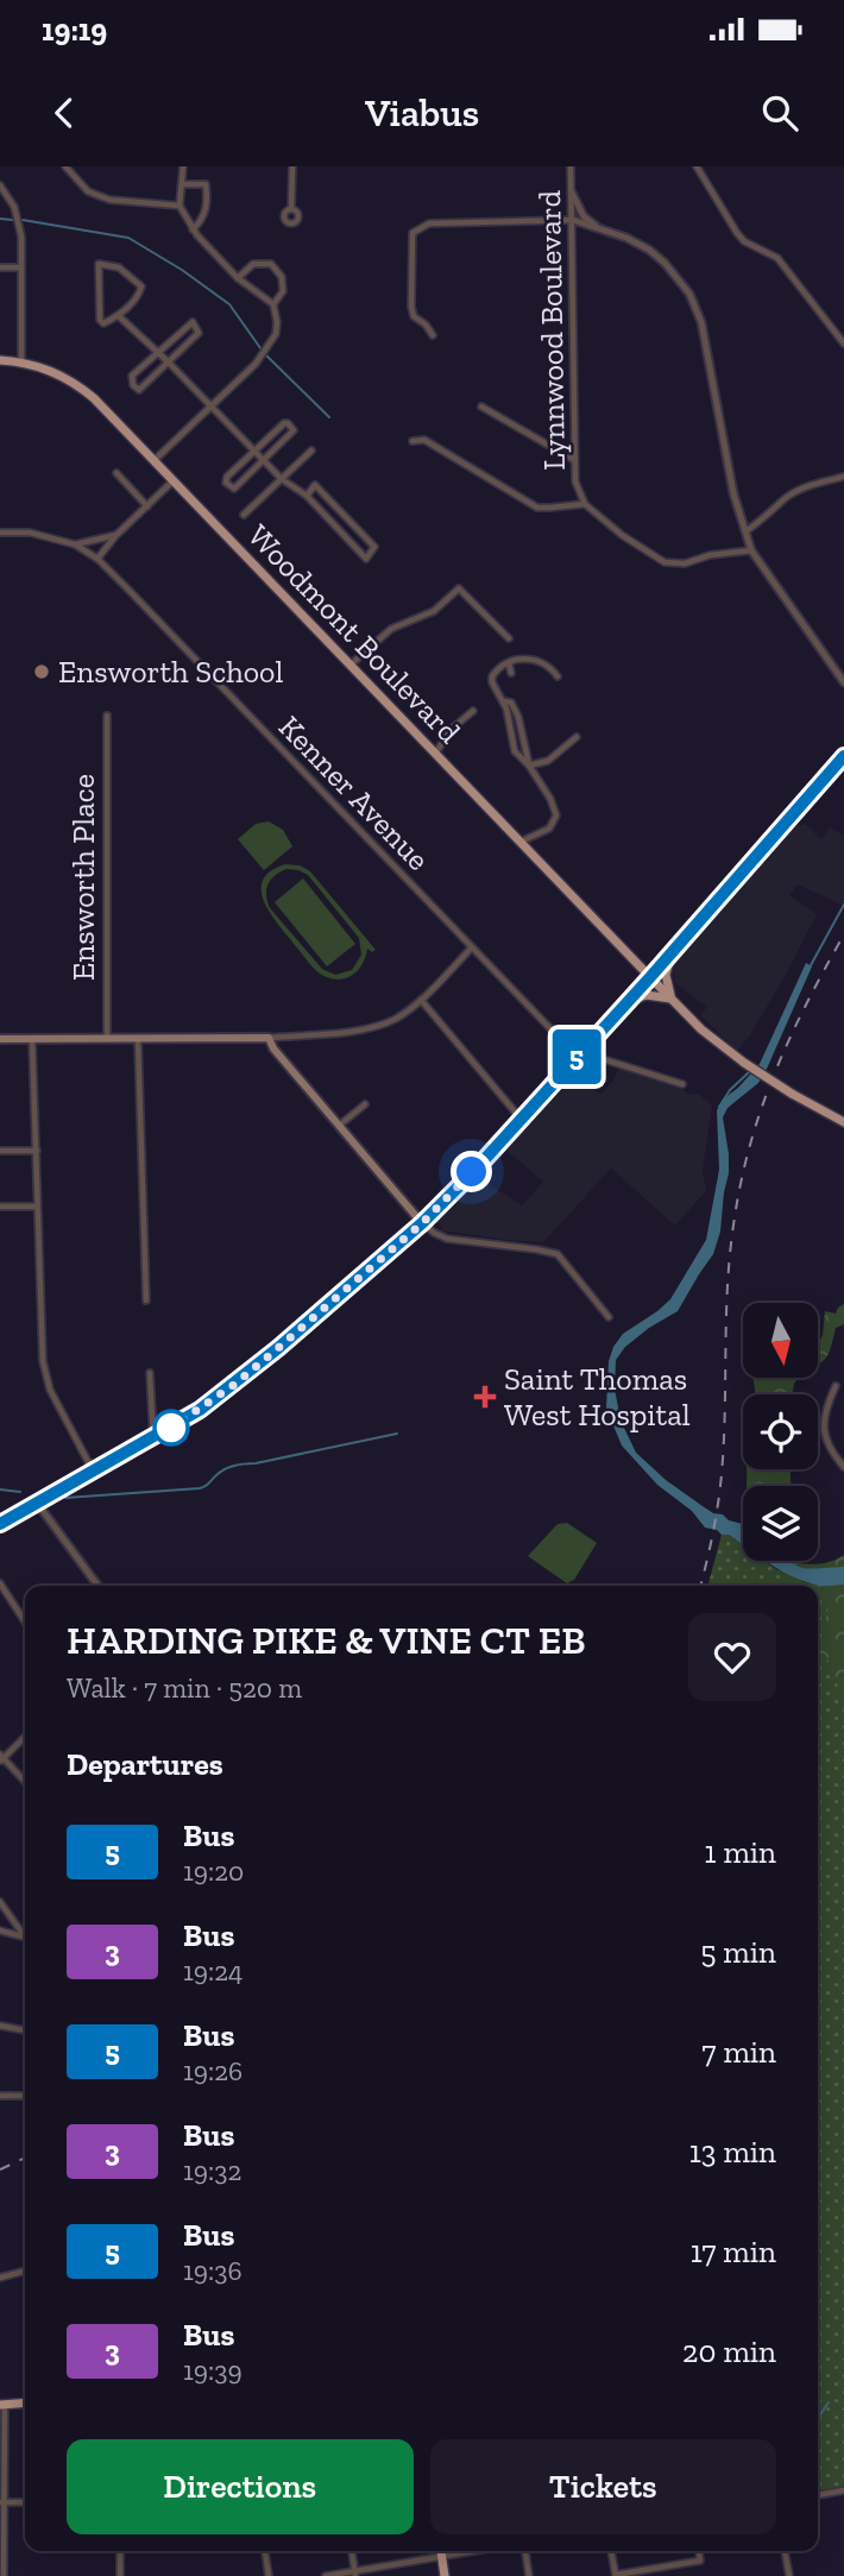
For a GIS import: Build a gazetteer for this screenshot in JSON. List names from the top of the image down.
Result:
{
  "streets": {
    "main road": ["Woodmont Boulevard"],
    "street": ["Lynnwood Boulevard", "Kenner Avenue", "Ensworth Place"]
  },
  "places": {
    "other": ["Ensworth School"],
    "health": ["Saint Thomas West Hospital"]
  },
  "lines": ["bus line 5"],
  "north": "bottom",
  "page": {
    "status": "19:19",
    "header": "Viabus",
    "on_map": "5",
    "heading": [
      ["HARDING PIKE & VINE CT EB", "Walk · 7 min · 520 m"],
      "Departures"
    ],
    "list": [
      {
        "mark": "5",
        "name": "Bus",
        "note": "19:20",
        "value": "1 min"
      },
      {
        "mark": "3",
        "name": "Bus",
        "note": "19:24",
        "value": "5 min"
      },
      {
        "mark": "5",
        "name": "Bus",
        "note": "19:26",
        "value": "7 min"
      },
      {
        "mark": "3",
        "name": "Bus",
        "note": "19:32",
        "value": "13 min"
      },
      {
        "mark": "5",
        "name": "Bus",
        "note": "19:36",
        "value": "17 min"
      },
      {
        "mark": "3",
        "name": "Bus",
        "note": "19:39",
        "value": "20 min"
      }
    ],
    "buttons": ["Directions", "Tickets"]
  }
}
